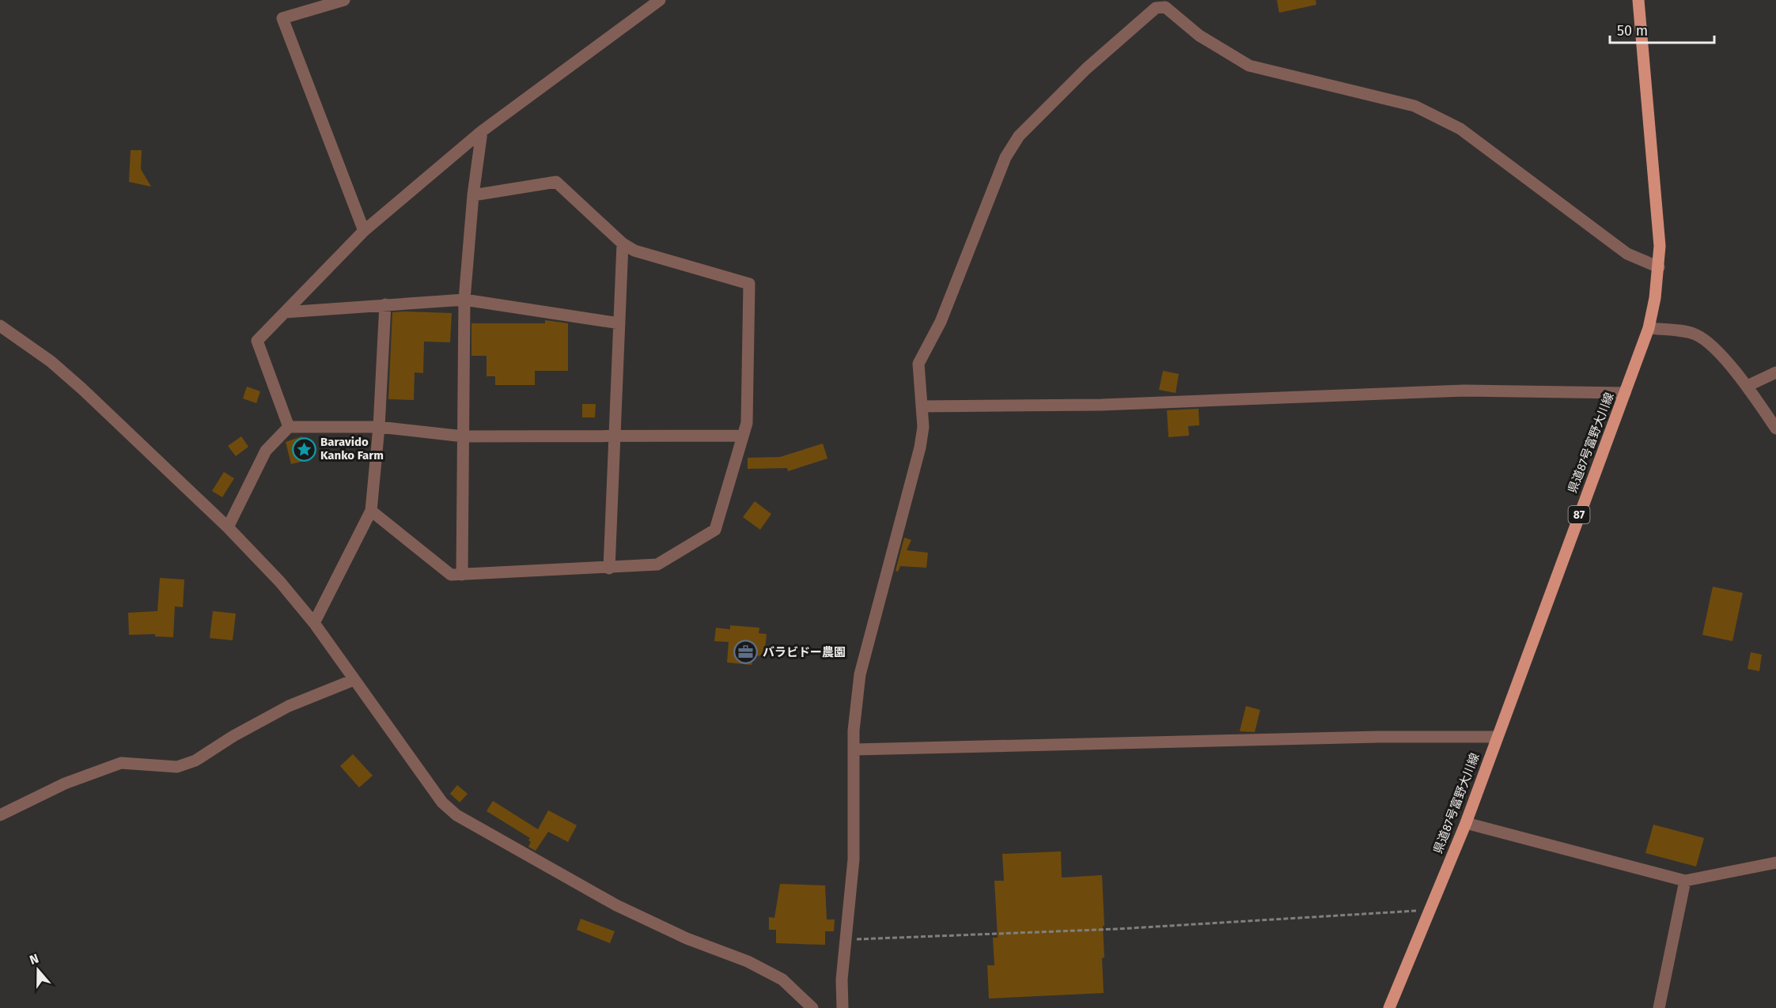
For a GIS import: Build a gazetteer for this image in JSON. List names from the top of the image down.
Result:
{
  "streets": {
    "main road": ["県道87号富野大川線", "87"]
  },
  "places": {
    "place": ["Baravido Kanko Farm"],
    "office": ["バラビドー農園"]
  },
  "scale_bar": "50 m",
  "north": "top"
}
